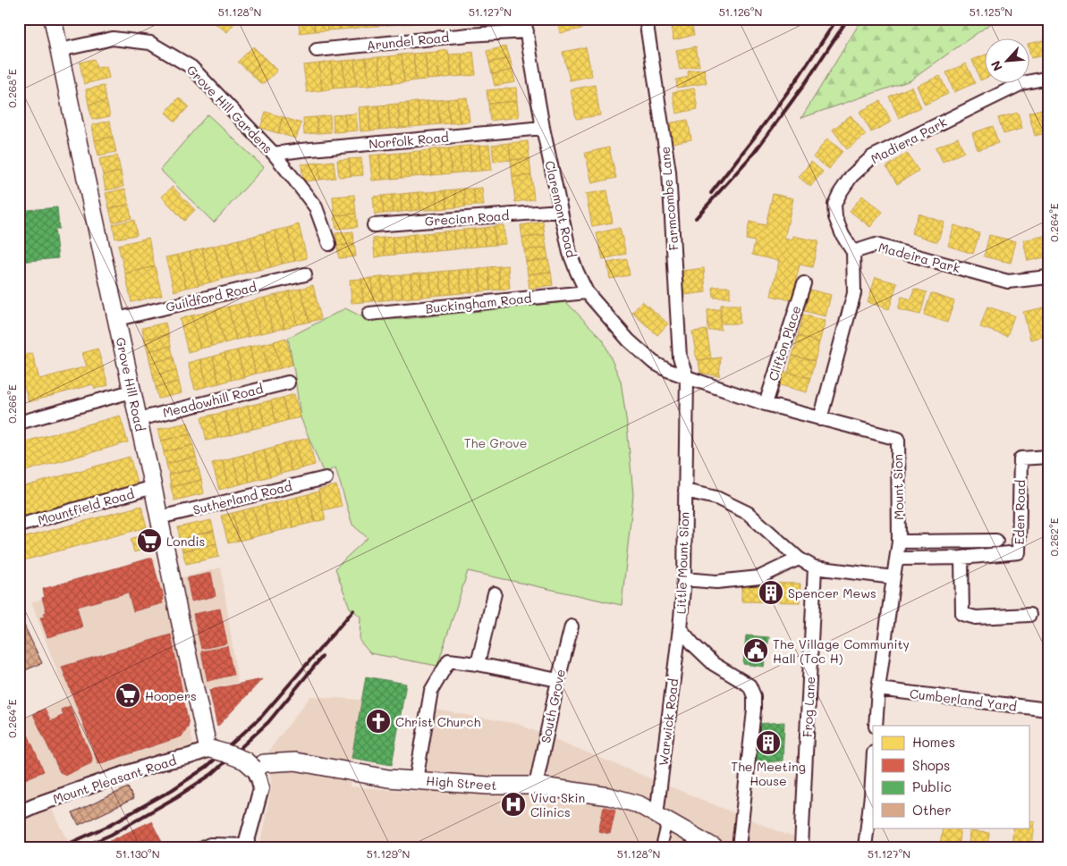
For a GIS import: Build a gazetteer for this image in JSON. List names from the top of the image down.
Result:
{
  "streets": {
    "main road": ["Grove Hill Road", "High Street"],
    "street": [
      "Arundel Road",
      "Grove Hill Gardens",
      "Norfolk Road",
      "Madiera Park",
      "Farmcombe Lane",
      "Claremont Road",
      "Grecian Road",
      "Madeira Park",
      "Guildford Road",
      "Buckingham Road",
      "Clifton Place",
      "Meadowhill Road",
      "Mount Sion",
      "Sutherland Road",
      "Mountfield Road",
      "Eden Road",
      "Little Mount Sion",
      "Cumberland Yard",
      "South Grove",
      "Frog Lane",
      "Warwick Road",
      "Mount Pleasant Road"
    ]
  },
  "crossings": [
    ["Arundel Road", "Claremont Road"],
    ["Grove Hill Gardens", "Norfolk Road"],
    ["Grove Hill Gardens", "Grove Hill Road"],
    ["Norfolk Road", "Claremont Road"],
    ["Madiera Park", "Madeira Park"],
    ["Farmcombe Lane", "Claremont Road"],
    ["Farmcombe Lane", "Mount Sion"],
    ["Farmcombe Lane", "Little Mount Sion"],
    ["Claremont Road", "Grecian Road"],
    ["Claremont Road", "Buckingham Road"],
    ["Claremont Road", "Mount Sion"],
    ["Claremont Road", "Little Mount Sion"],
    ["Guildford Road", "Grove Hill Road"],
    ["Clifton Place", "Mount Sion"],
    ["Grove Hill Road", "Meadowhill Road"],
    ["Grove Hill Road", "Sutherland Road"],
    ["Grove Hill Road", "Mountfield Road"],
    ["Grove Hill Road", "Mount Pleasant Road"],
    ["Mount Sion", "Eden Road"],
    ["Mount Sion", "Little Mount Sion"],
    ["Mount Sion", "Cumberland Yard"],
    ["Little Mount Sion", "Warwick Road"],
    ["South Grove", "High Street"],
    ["Warwick Road", "High Street"]
  ],
  "parks": ["The Grove"],
  "places": {
    "supermarket": ["Londis", "Hoopers"],
    "building": ["Spencer Mews", "The Meeting House"],
    "public building": ["The Village Community Hall (Toc H)"],
    "church": ["Christ Church"],
    "hospital": ["Viva Skin Clinics"]
  },
  "legend": [
    "Homes",
    "Shops",
    "Public",
    "Other"
  ],
  "north": "bottom left",
  "coordinates": [
    "51.128°N",
    "51.127°N",
    "51.126°N",
    "51.125°N",
    "0.268°E",
    "0.264°E",
    "0.266°E",
    "0.262°E",
    "51.130°N",
    "51.129°N"
  ]
}
